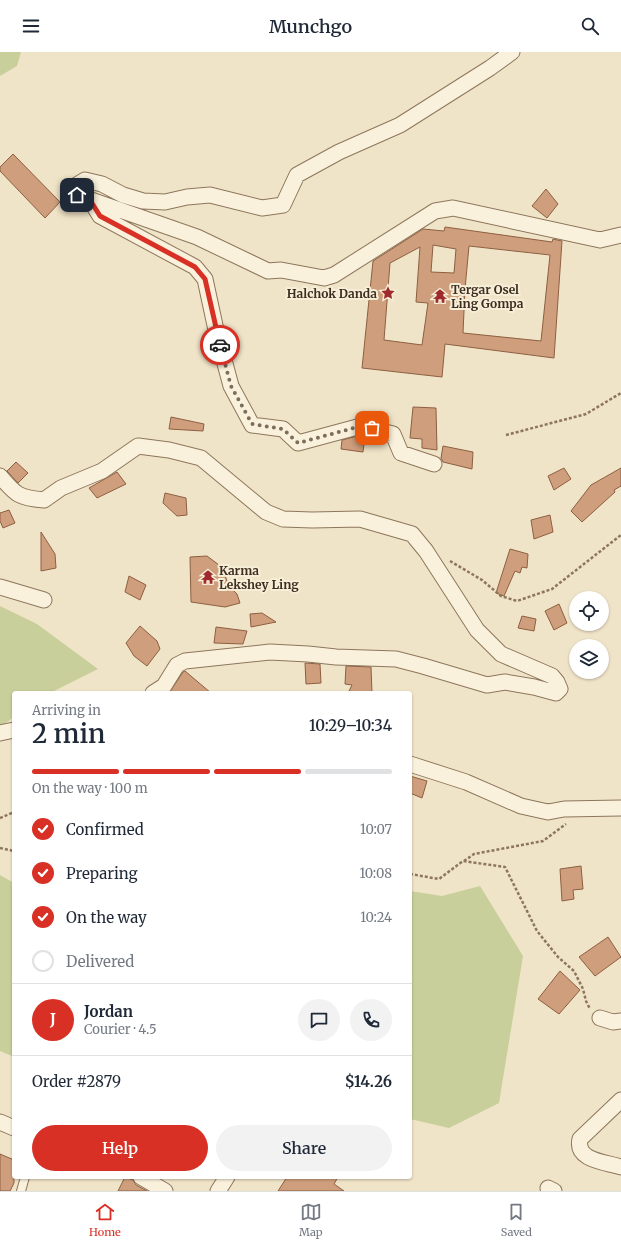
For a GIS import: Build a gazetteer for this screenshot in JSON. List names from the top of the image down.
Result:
{
  "places": {
    "place": ["Halchok Danda"],
    "temple": ["Tergar Osel Ling Gompa", "Karma Lekshey Ling"]
  },
  "page": {
    "header": "Munchgo",
    "heading": ["2 min", "Arriving in", "10:29–10:34"],
    "panel": [
      "Jordan",
      "Courier · 4.5",
      "Order #2879",
      "$14.26"
    ],
    "bar": "On the way · 100 m",
    "list": [
      ["Confirmed", "10:07"],
      ["Preparing", "10:08"],
      ["On the way", "10:24"],
      "Delivered"
    ],
    "round": "J",
    "buttons": ["Help", "Share"],
    "tabs": ["Home", "Map", "Saved"]
  }
}
